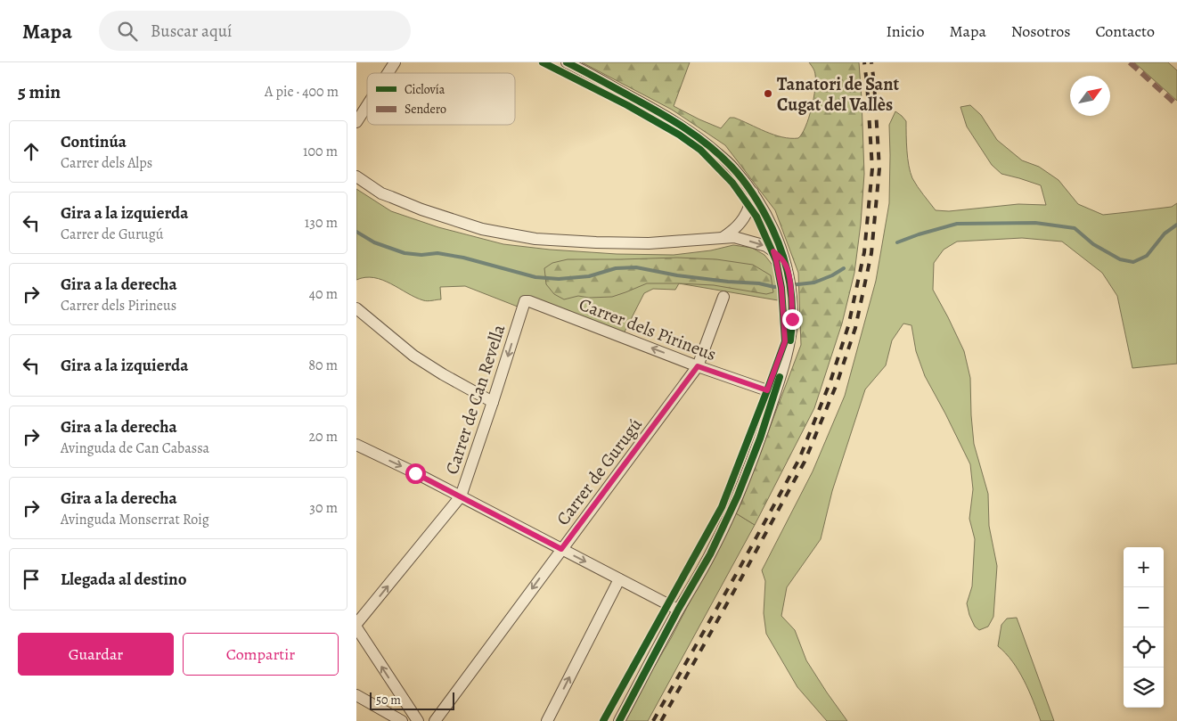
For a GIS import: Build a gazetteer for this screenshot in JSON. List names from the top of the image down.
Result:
{
  "streets": {
    "street": ["Carrer dels Pirineus", "Carrer de Can Revella", "Carrer de Gurugú"]
  },
  "crossings": [
    ["Carrer dels Pirineus", "Carrer de Can Revella"],
    ["Carrer dels Pirineus", "Carrer de Gurugú"]
  ],
  "places": ["Tanatori de Sant Cugat del Vallès"],
  "legend": ["Ciclovía", "Sendero"],
  "scale_bar": "50 m",
  "north": "top right",
  "page": {
    "header": "Mapa",
    "search": "Buscar aquí",
    "nav": [
      "Inicio",
      "Mapa",
      "Nosotros",
      "Contacto"
    ],
    "heading": ["5 min", "A pie · 400 m"],
    "list": [
      ["Continúa", "Carrer dels Alps", "100 m"],
      ["Gira a la izquierda", "Carrer de Gurugú", "130 m"],
      ["Gira a la derecha", "Carrer dels Pirineus", "40 m"],
      ["Gira a la izquierda", "80 m"],
      ["Gira a la derecha", "Avinguda de Can Cabassa", "20 m"],
      ["Gira a la derecha", "Avinguda Monserrat Roig", "30 m"],
      "Llegada al destino"
    ],
    "map_buttons": ["+", "−"],
    "buttons": ["Guardar", "Compartir"],
    "scale": "50 m"
  }
}
